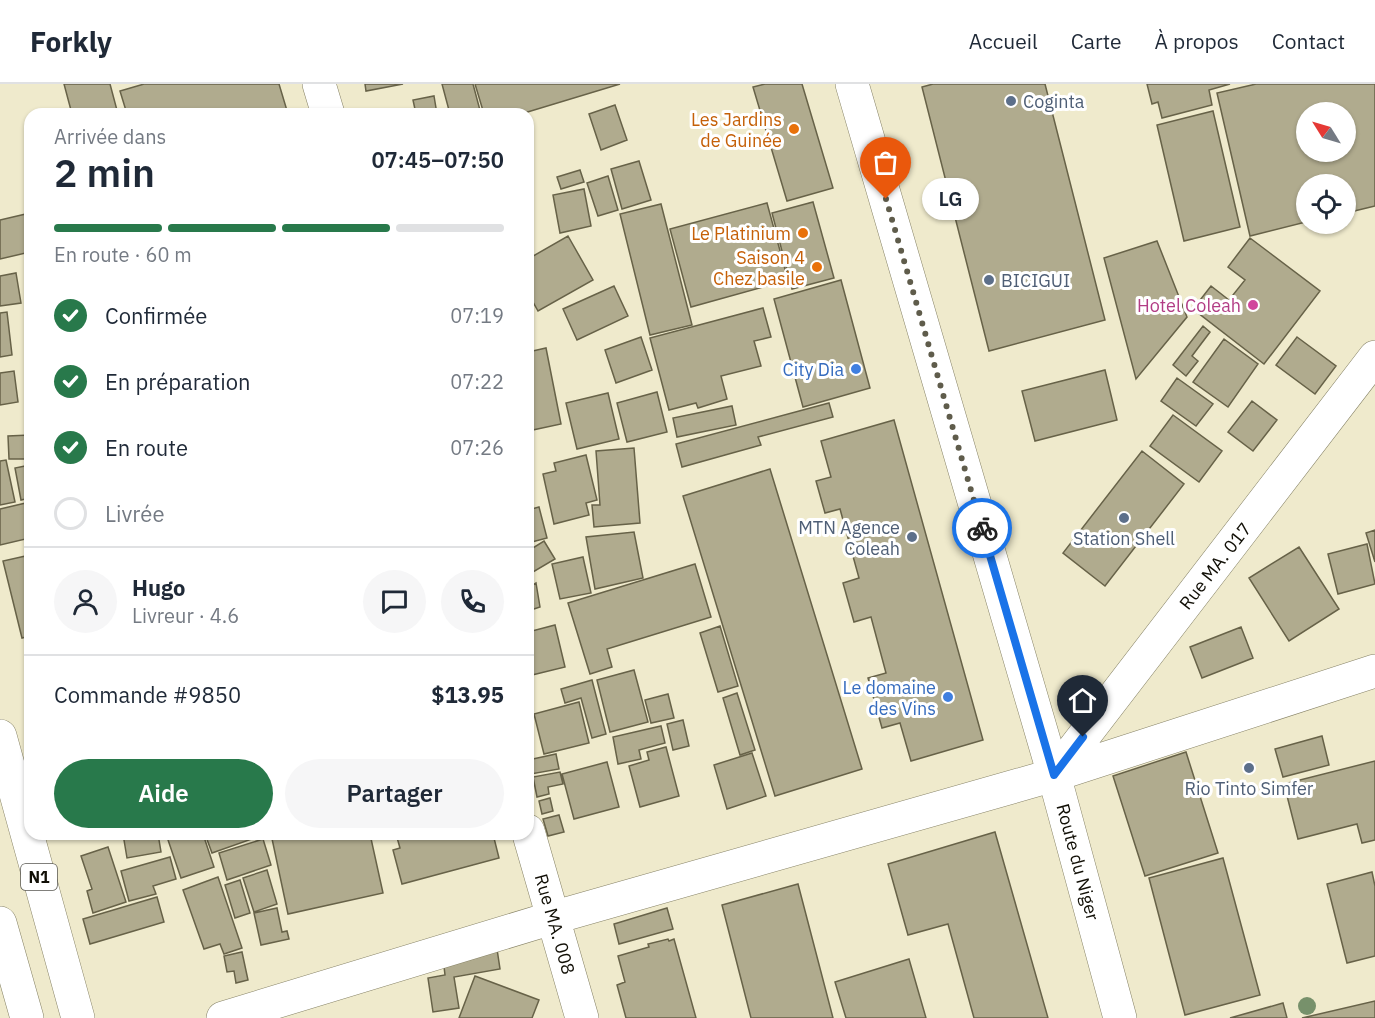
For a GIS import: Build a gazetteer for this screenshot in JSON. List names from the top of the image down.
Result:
{
  "streets": {
    "main road": [
      "Rue MA. 017",
      "Route du Niger",
      "N1",
      "Rue MA. 008"
    ]
  },
  "crossings": [
    ["Rue MA. 017", "Route du Niger"]
  ],
  "places": [
    "Coginta",
    "Les Jardins de Guinée",
    "LG",
    "Le Platinium",
    "Saison 4 Chez basile",
    "BICIGUI",
    "Hotel Coleah",
    "City Dia",
    "Station Shell",
    "MTN Agence Coleah",
    "Le domaine des Vins",
    "Rio Tinto Simfer"
  ],
  "north": "top left",
  "page": {
    "header": "Forkly",
    "nav": [
      "Accueil",
      "Carte",
      "À propos",
      "Contact"
    ],
    "heading": ["2 min", "Arrivée dans", "07:45–07:50"],
    "panel": [
      "Hugo",
      "Livreur · 4.6",
      "Commande #9850",
      "$13.95"
    ],
    "bubble": "LG",
    "bar": "En route · 60 m",
    "list": [
      ["Confirmée", "07:19"],
      ["En préparation", "07:22"],
      ["En route", "07:26"],
      "Livrée"
    ],
    "buttons": ["Aide", "Partager"]
  }
}
